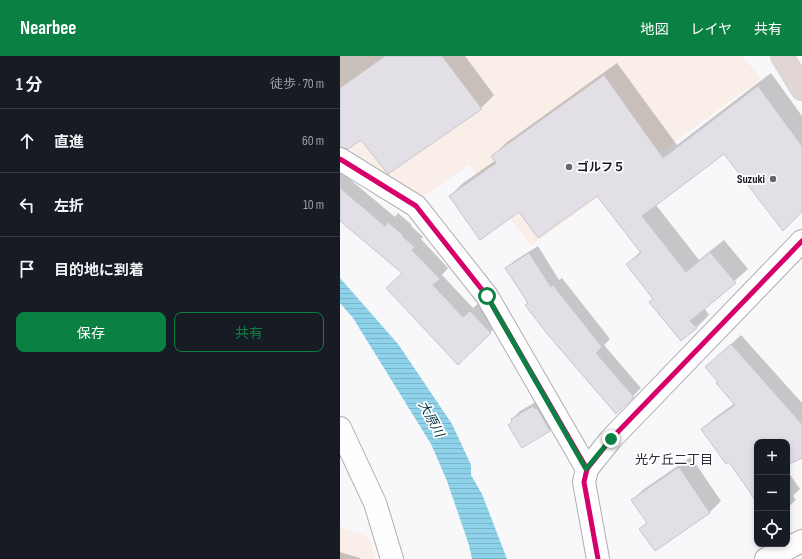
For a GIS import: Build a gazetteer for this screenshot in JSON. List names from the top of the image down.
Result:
{
  "districts": ["光ケ丘二丁目"],
  "water": ["大原川"],
  "places": ["ゴルフ５", "Suzuki"],
  "page": {
    "header": "Nearbee",
    "nav": ["地図", "レイヤ", "共有"],
    "heading": ["1 分", "徒歩 · 70 m"],
    "list": [
      ["直進", "60 m"],
      ["左折", "10 m"],
      "目的地に到着"
    ],
    "buttons": ["保存", "共有"],
    "map_buttons": ["+", "−"]
  }
}
